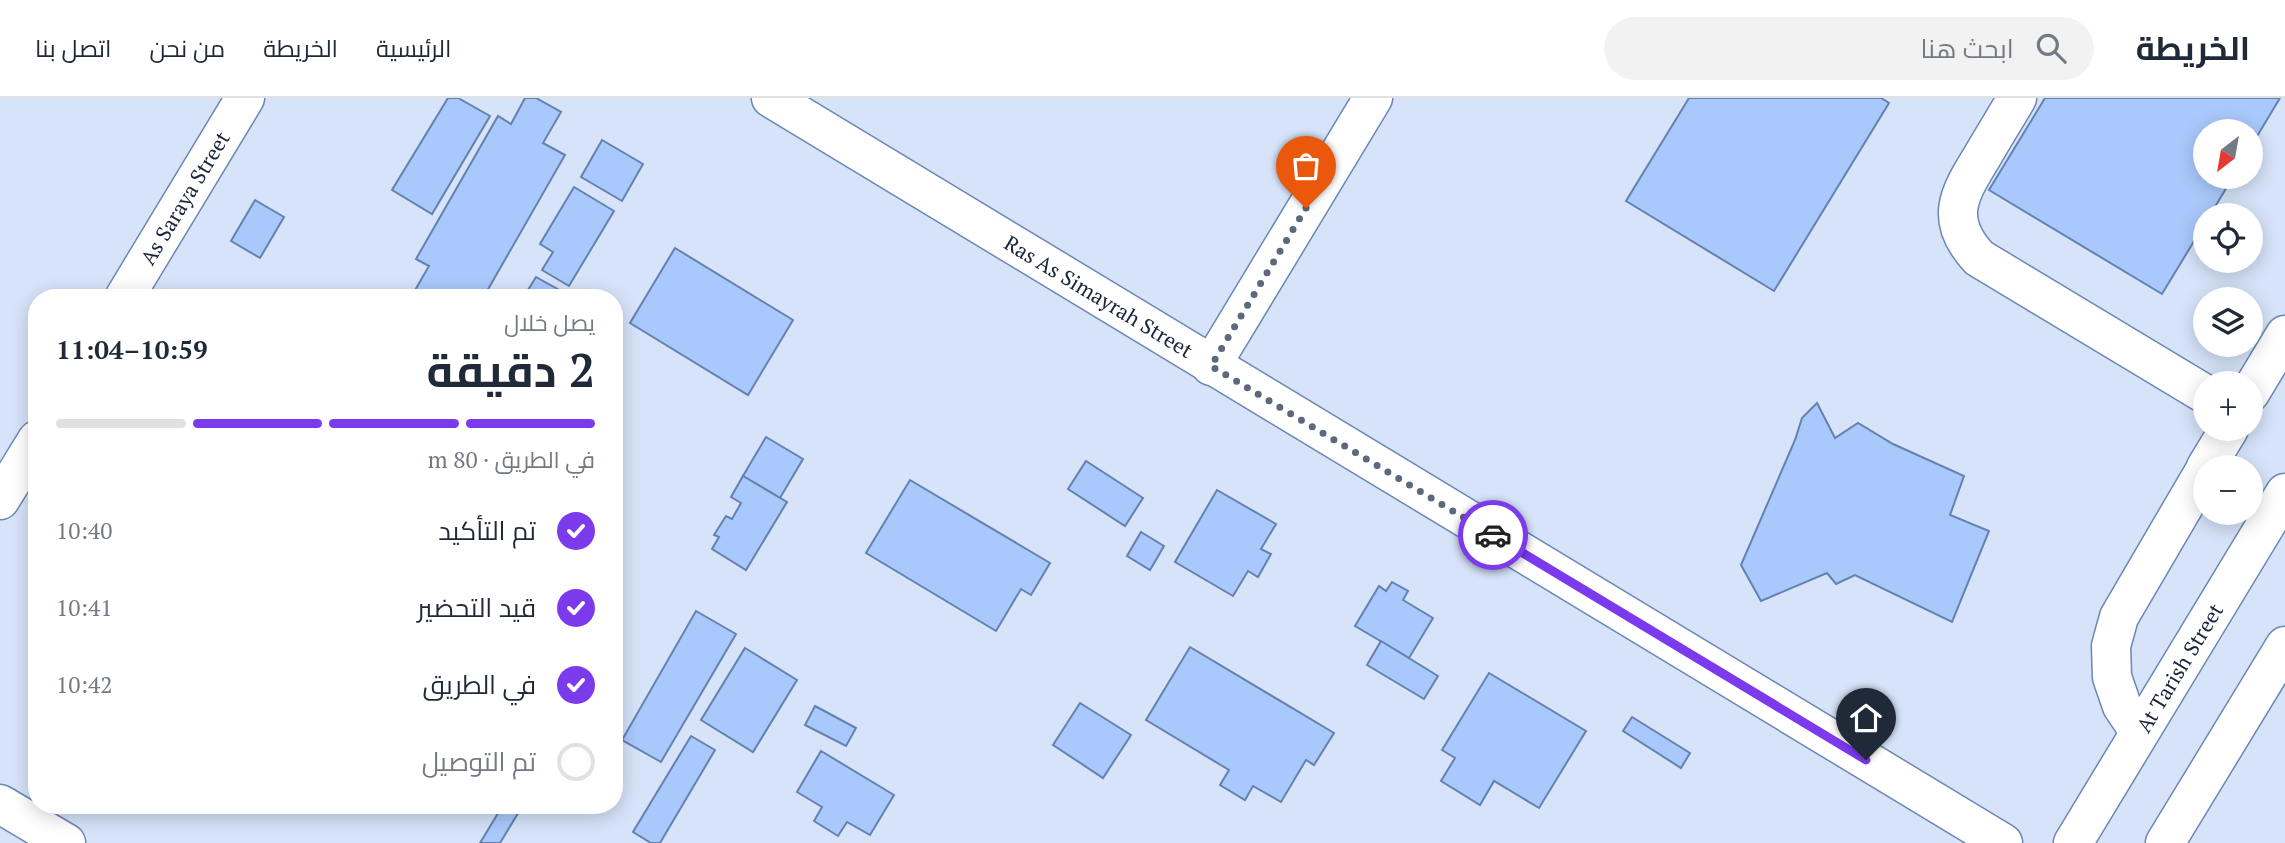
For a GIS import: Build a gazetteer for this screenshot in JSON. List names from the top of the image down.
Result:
{
  "streets": {
    "street": ["As Saraya Street", "Ras As Simayrah Street", "At Tarish Street"]
  },
  "north": "bottom left",
  "page": {
    "header": "الخريطة",
    "search": "ابحث هنا",
    "nav": [
      "الرئيسية",
      "الخريطة",
      "من نحن",
      "اتصل بنا"
    ],
    "map_buttons": ["+", "−"],
    "heading": ["2 دقيقة", "يصل خلال", "10:59–11:04"],
    "bar": "في الطريق · 80 m",
    "list": [
      ["تم التأكيد", "10:40"],
      ["قيد التحضير", "10:41"],
      ["في الطريق", "10:42"],
      "تم التوصيل"
    ]
  }
}
